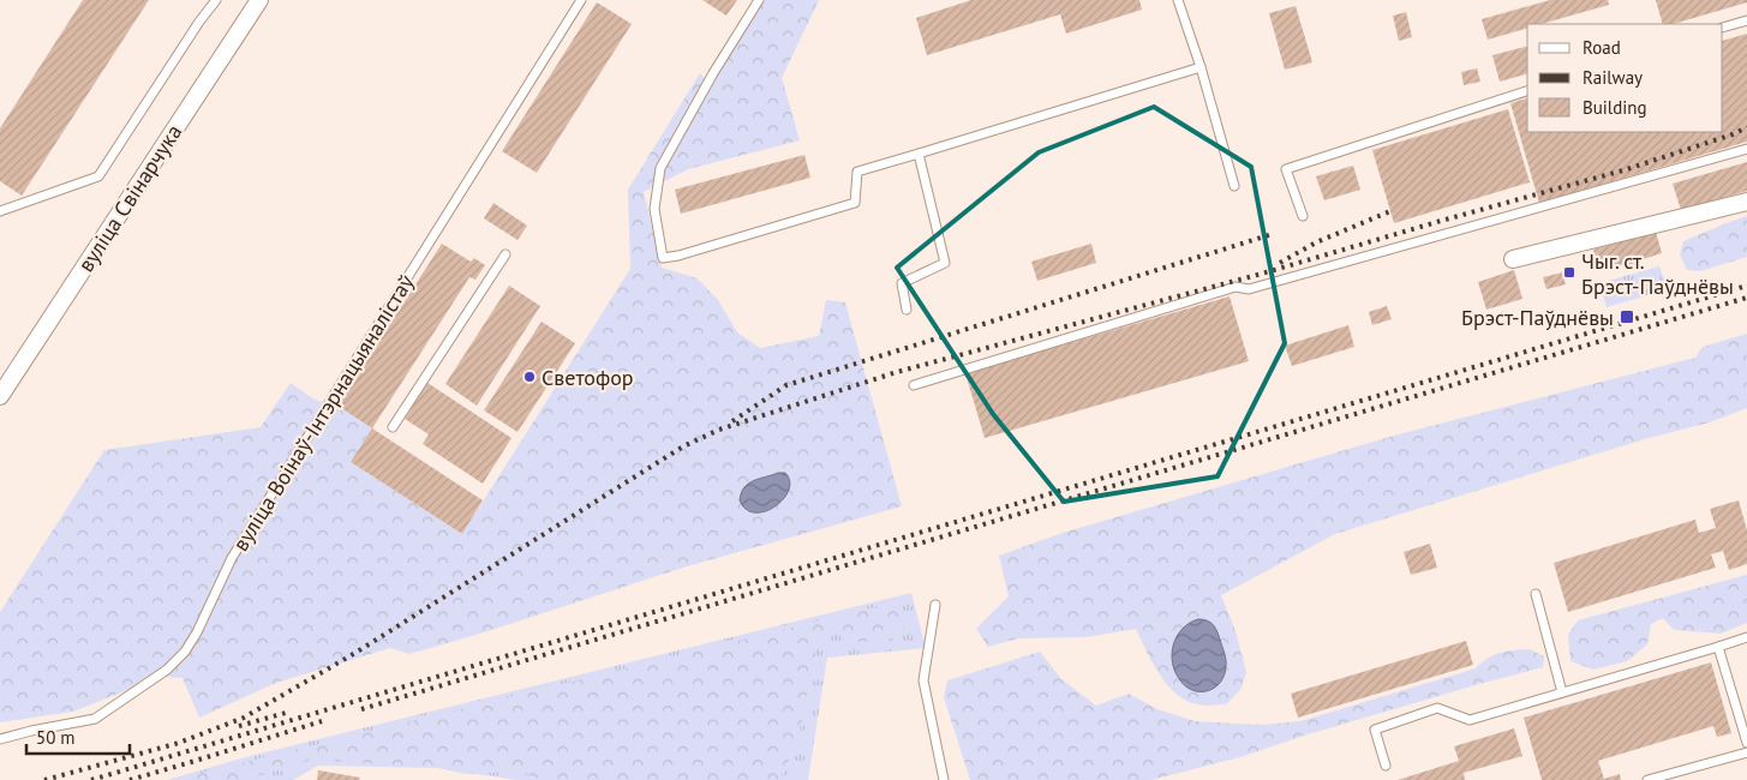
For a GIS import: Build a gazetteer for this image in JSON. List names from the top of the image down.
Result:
{
  "streets": {
    "street": ["вуліца Свінарчука"],
    "lane": ["вуліца Воінаў-Інтэрнацыяналістаў"]
  },
  "places": {
    "transit": ["Чыг. ст. Брэст-Паўднёвы", "Брэст-Паўднёвы"],
    "other": ["Светофор"]
  },
  "legend": ["Road", "Railway", "Building"],
  "scale_bar": "50 m"
}
